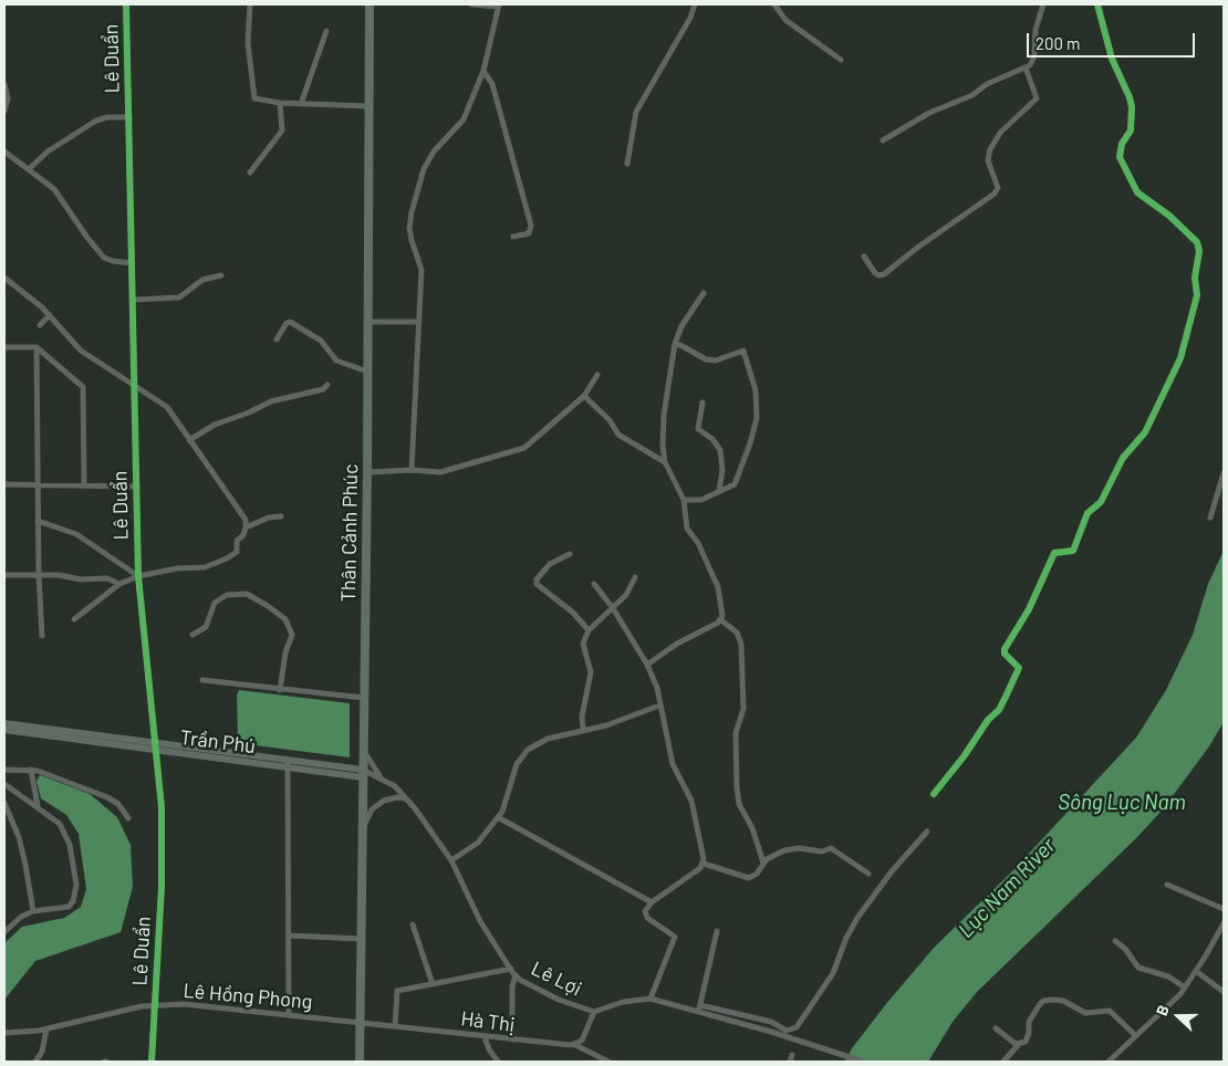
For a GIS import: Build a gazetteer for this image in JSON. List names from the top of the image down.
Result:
{
  "streets": {
    "highway": ["Thân Cảnh Phúc"],
    "main road": ["Trần Phú"],
    "street": [
      "Lê Duẩn",
      "Lê Lợi",
      "Lê Hồng Phong",
      "Hà Thị"
    ]
  },
  "crossings": [
    ["Lê Duẩn", "Trần Phú"],
    ["Lê Duẩn", "Lê Hồng Phong"],
    ["Thân Cảnh Phúc", "Trần Phú"],
    ["Thân Cảnh Phúc", "Lê Lợi"],
    ["Thân Cảnh Phúc", "Lê Hồng Phong"],
    ["Thân Cảnh Phúc", "Hà Thị"],
    ["Lê Hồng Phong", "Hà Thị"]
  ],
  "water": ["Sông Lục Nam", "Lục Nam River"],
  "scale_bar": "200 m",
  "north": "left"
}
